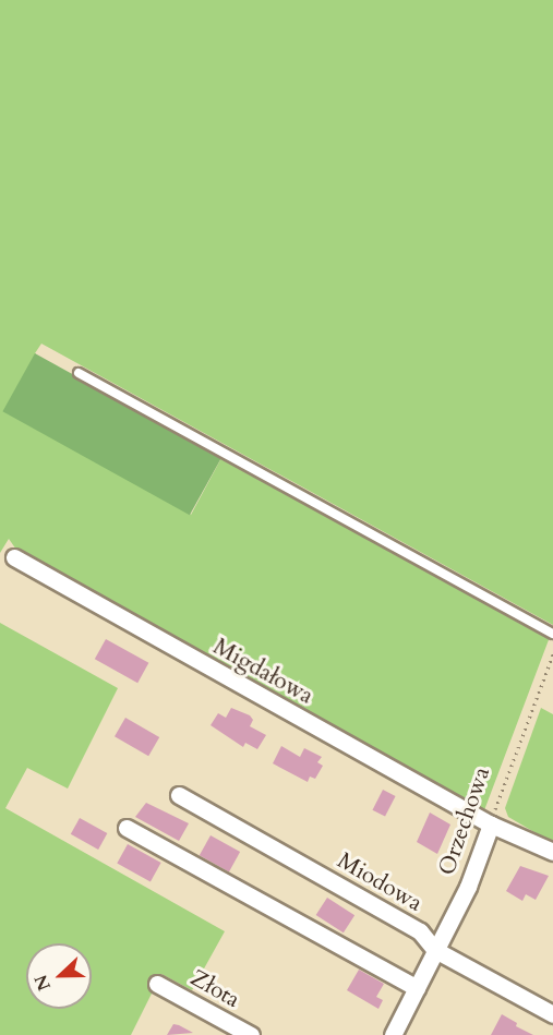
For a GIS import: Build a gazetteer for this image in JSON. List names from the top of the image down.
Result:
{
  "streets": {
    "street": [
      "Migdałowa",
      "Orzechowa",
      "Miodowa",
      "Złota"
    ]
  },
  "crossings": [
    ["Migdałowa", "Orzechowa"],
    ["Orzechowa", "Miodowa"]
  ],
  "north": "left"
}
